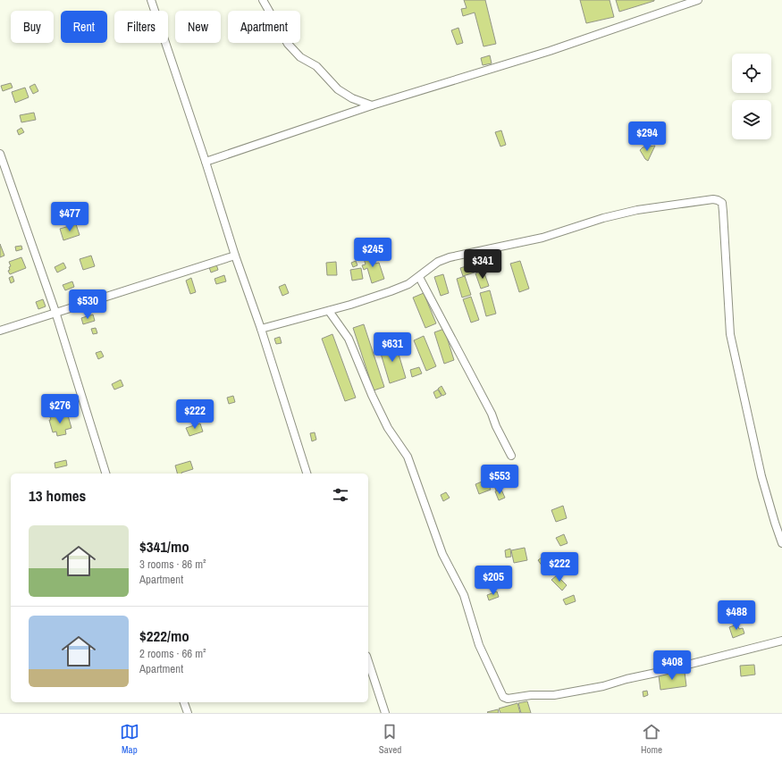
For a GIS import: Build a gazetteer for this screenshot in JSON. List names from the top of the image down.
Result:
{
  "page": {
    "chip": [
      "Buy",
      "Rent",
      "Filters",
      "New",
      "Apartment"
    ],
    "price": [
      "$294",
      "$477",
      "$245",
      "$341",
      "$530",
      "$631",
      "$276",
      "$222",
      "$553",
      "$222",
      "$205",
      "$488",
      "$408"
    ],
    "heading": "13 homes",
    "list": [
      {
        "name": "$341/mo",
        "note": "3 rooms · 86 m² · Apartment"
      },
      {
        "name": "$222/mo",
        "note": "2 rooms · 66 m² · Apartment"
      }
    ],
    "tabs": ["Map", "Saved", "Home"]
  }
}
